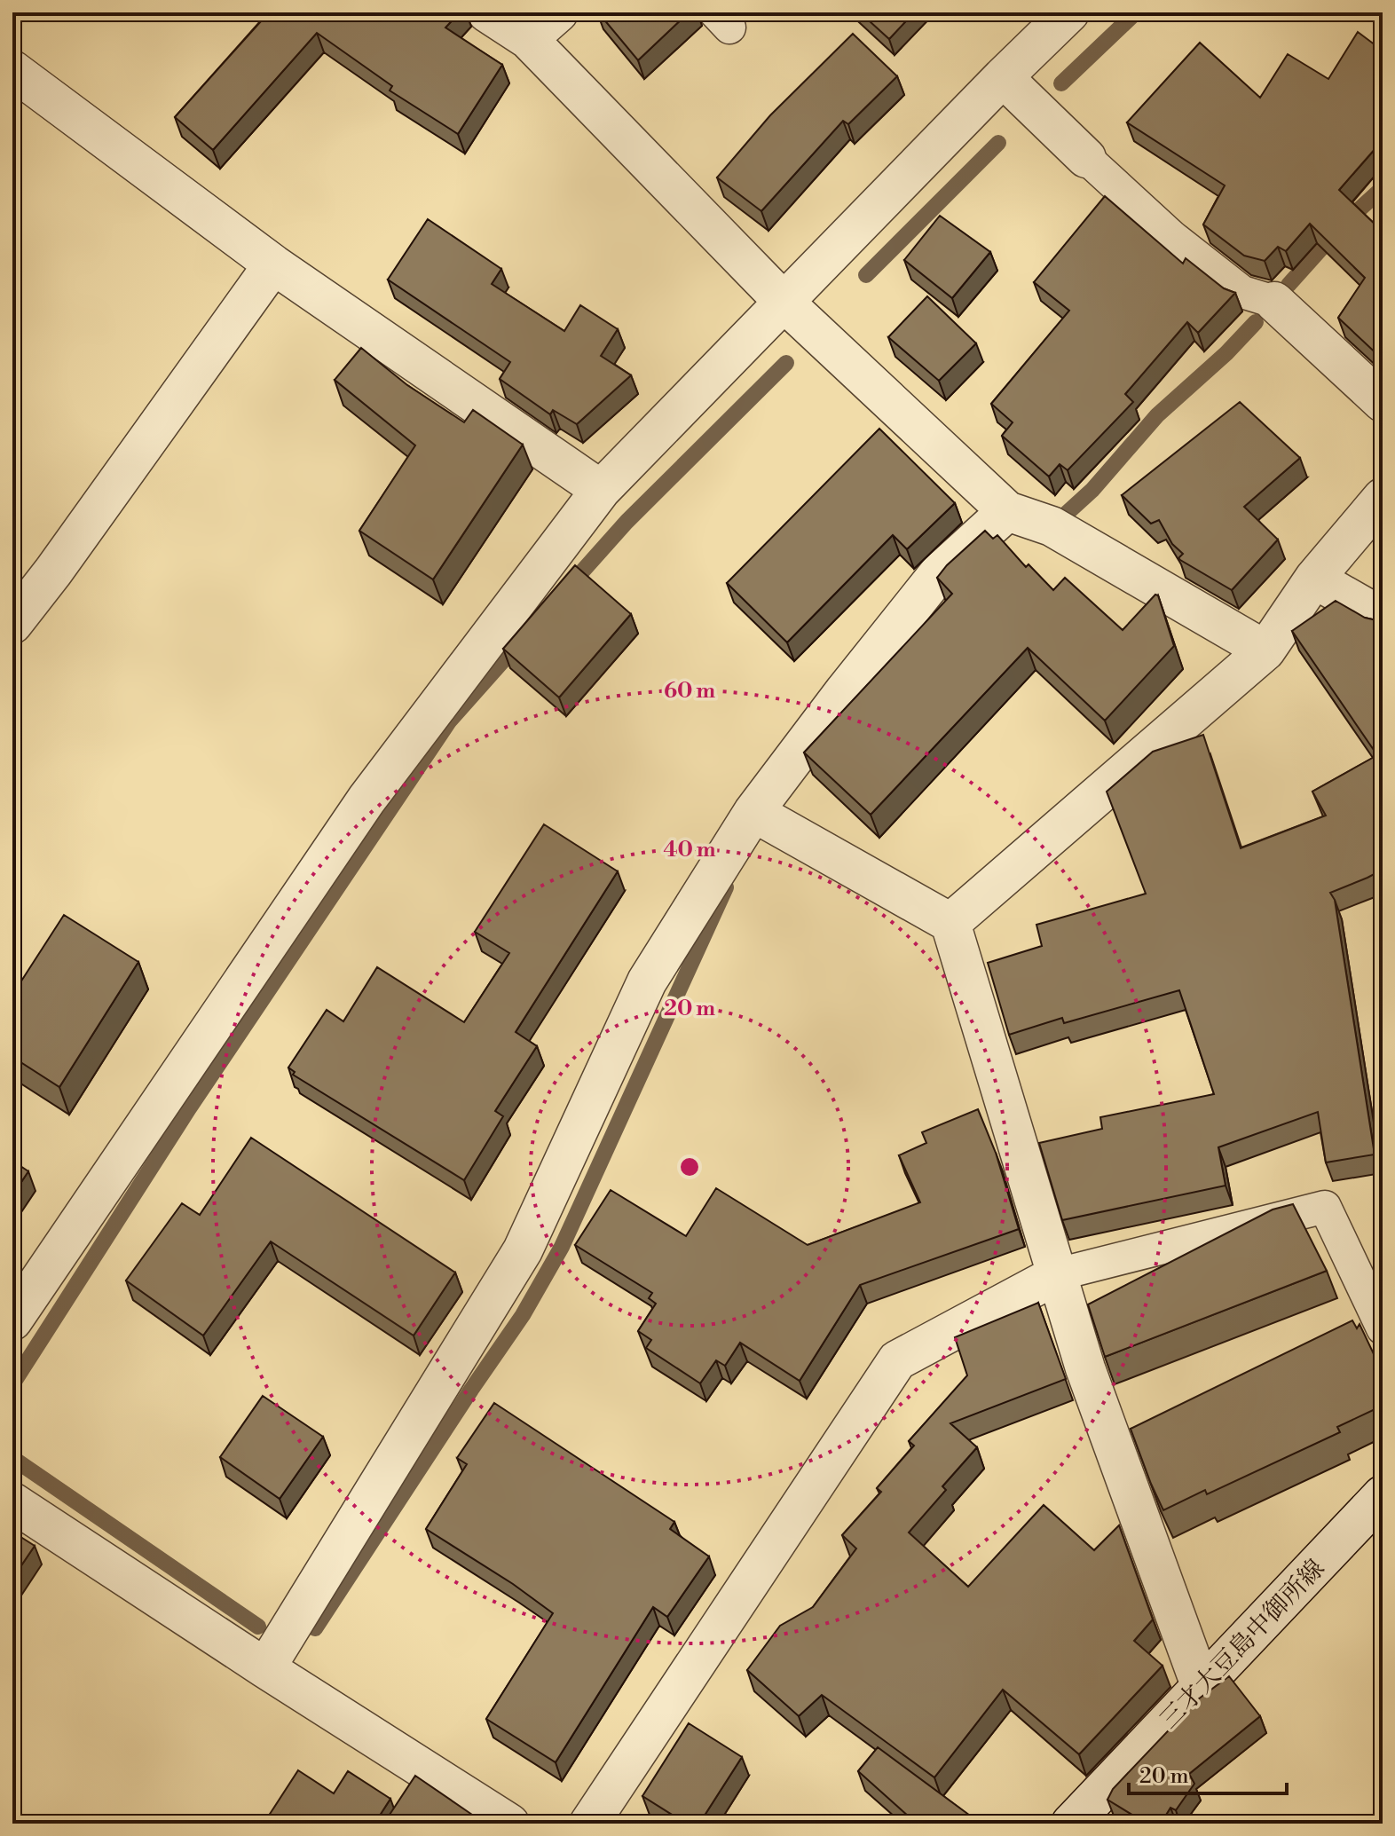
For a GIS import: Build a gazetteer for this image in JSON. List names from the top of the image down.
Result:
{
  "streets": {
    "street": ["三才大豆島中御所線"]
  },
  "scale_bar": "20 m",
  "rings": ["60 m", "40 m", "20 m"]
}
